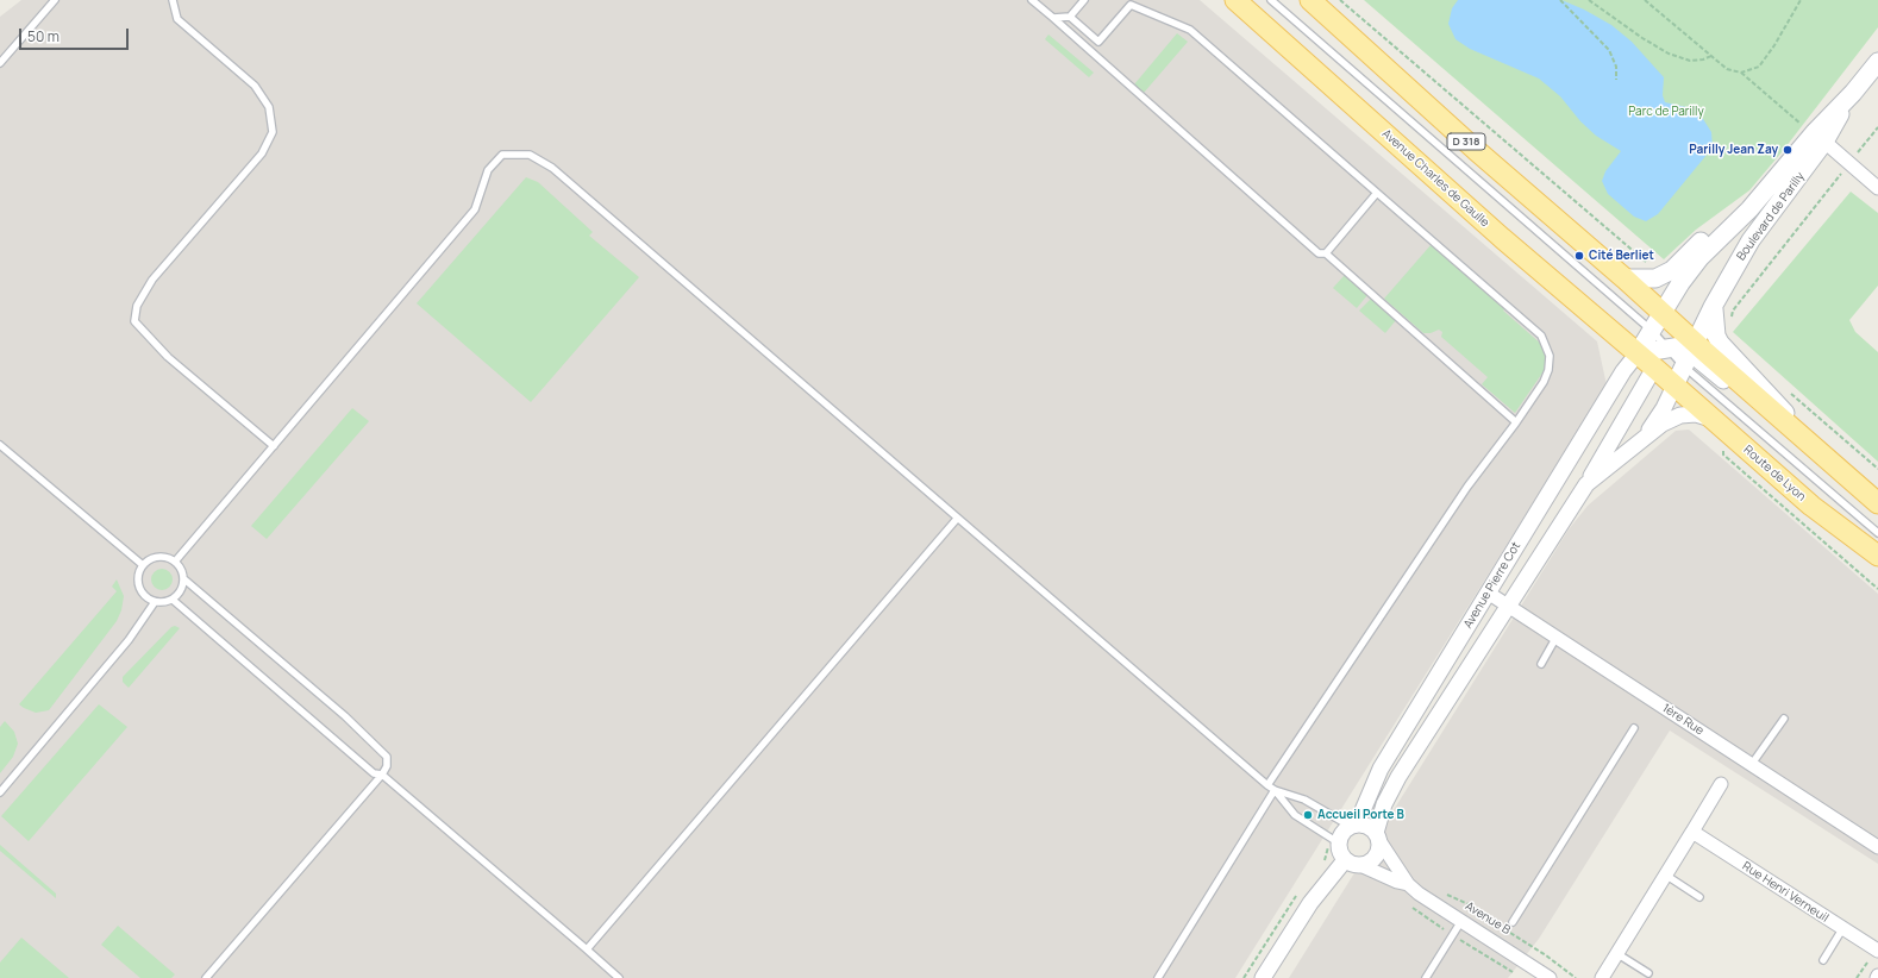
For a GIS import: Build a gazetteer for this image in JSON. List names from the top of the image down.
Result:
{
  "streets": {
    "main road": [
      "D 318",
      "Avenue Charles de Gaulle",
      "Boulevard de Parilly",
      "Route de Lyon"
    ],
    "street": [
      "Avenue Pierre Cot",
      "1ère Rue",
      "Rue Henri Verneuil",
      "Avenue B"
    ]
  },
  "crossings": [
    ["D 318", "Boulevard de Parilly"],
    ["Avenue Charles de Gaulle", "Boulevard de Parilly"],
    ["Avenue Charles de Gaulle", "Route de Lyon"],
    ["Avenue Charles de Gaulle", "Avenue Pierre Cot"],
    ["Boulevard de Parilly", "Route de Lyon"],
    ["Boulevard de Parilly", "Avenue Pierre Cot"],
    ["Route de Lyon", "Avenue Pierre Cot"],
    ["Avenue Pierre Cot", "1ère Rue"],
    ["Avenue Pierre Cot", "Avenue B"]
  ],
  "parks": ["Parc de Parilly"],
  "places": ["Parilly Jean Zay", "Cité Berliet", "Accueil Porte B"],
  "scale_bar": "50 m"
}
